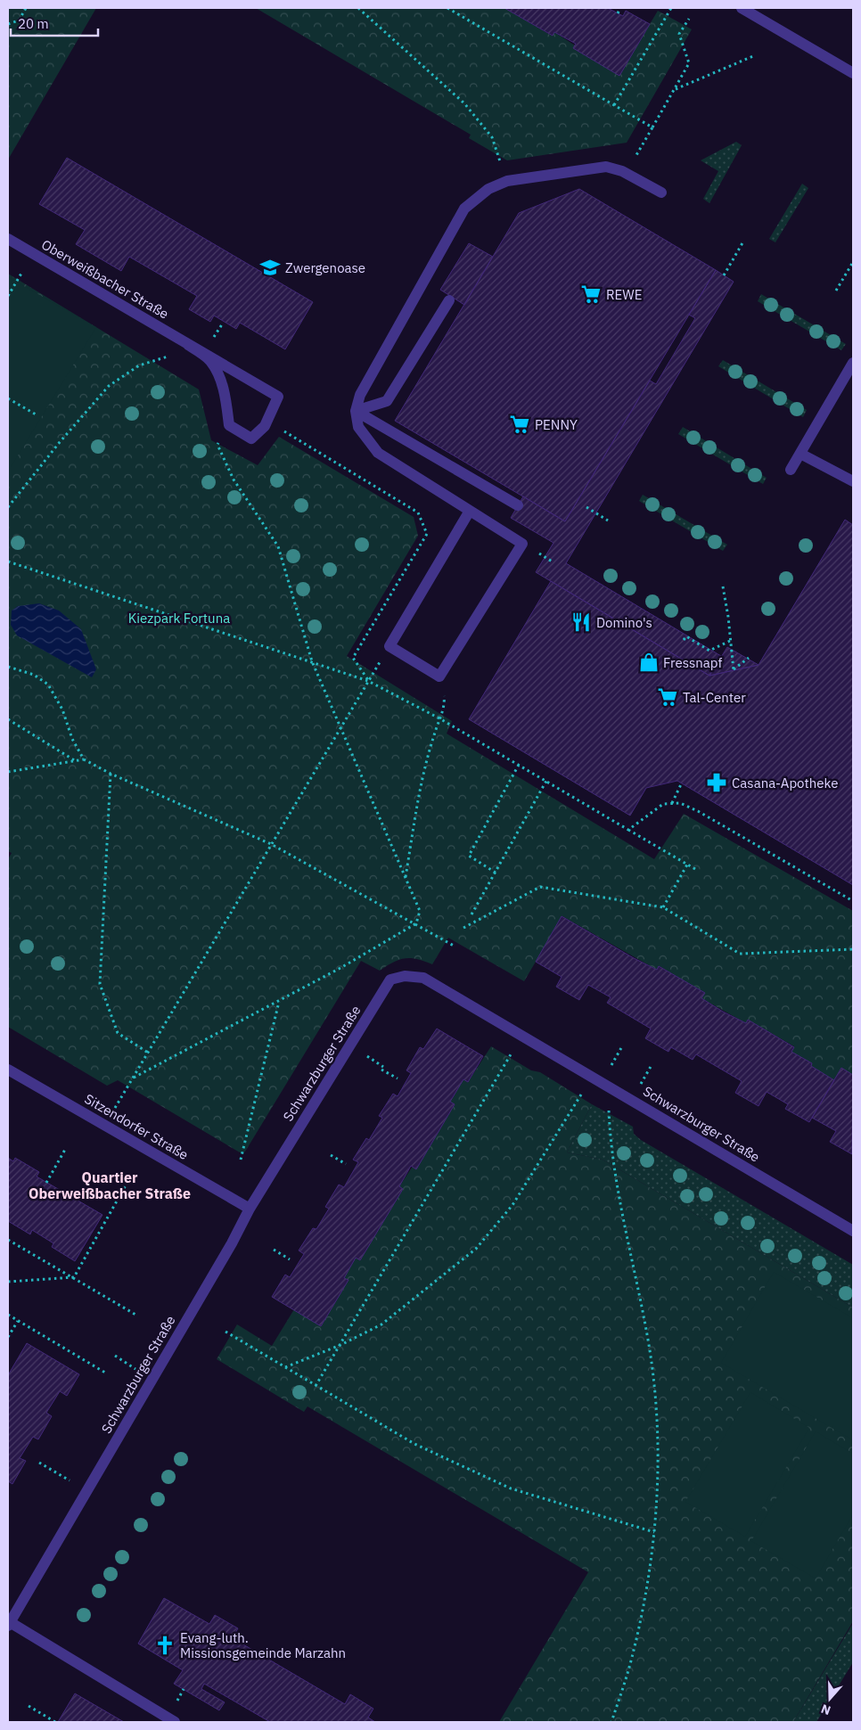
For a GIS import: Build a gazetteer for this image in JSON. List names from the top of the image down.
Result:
{
  "streets": {
    "street": ["Oberweißbacher Straße", "Schwarzburger Straße", "Sitzendorfer Straße"]
  },
  "crossings": [
    ["Schwarzburger Straße", "Sitzendorfer Straße"]
  ],
  "districts": ["Quartier Oberweißbacher Straße"],
  "parks": ["Kiezpark Fortuna"],
  "places": {
    "school or university": ["Zwergenoase"],
    "supermarket": ["REWE", "PENNY", "Tal-Center"],
    "restaurant": ["Domino's"],
    "shop": ["Fressnapf"],
    "pharmacy": ["Casana-Apotheke"],
    "church": ["Evang-luth. Missionsgemeinde Marzahn"]
  },
  "scale_bar": "20 m",
  "north": "bottom"
}
